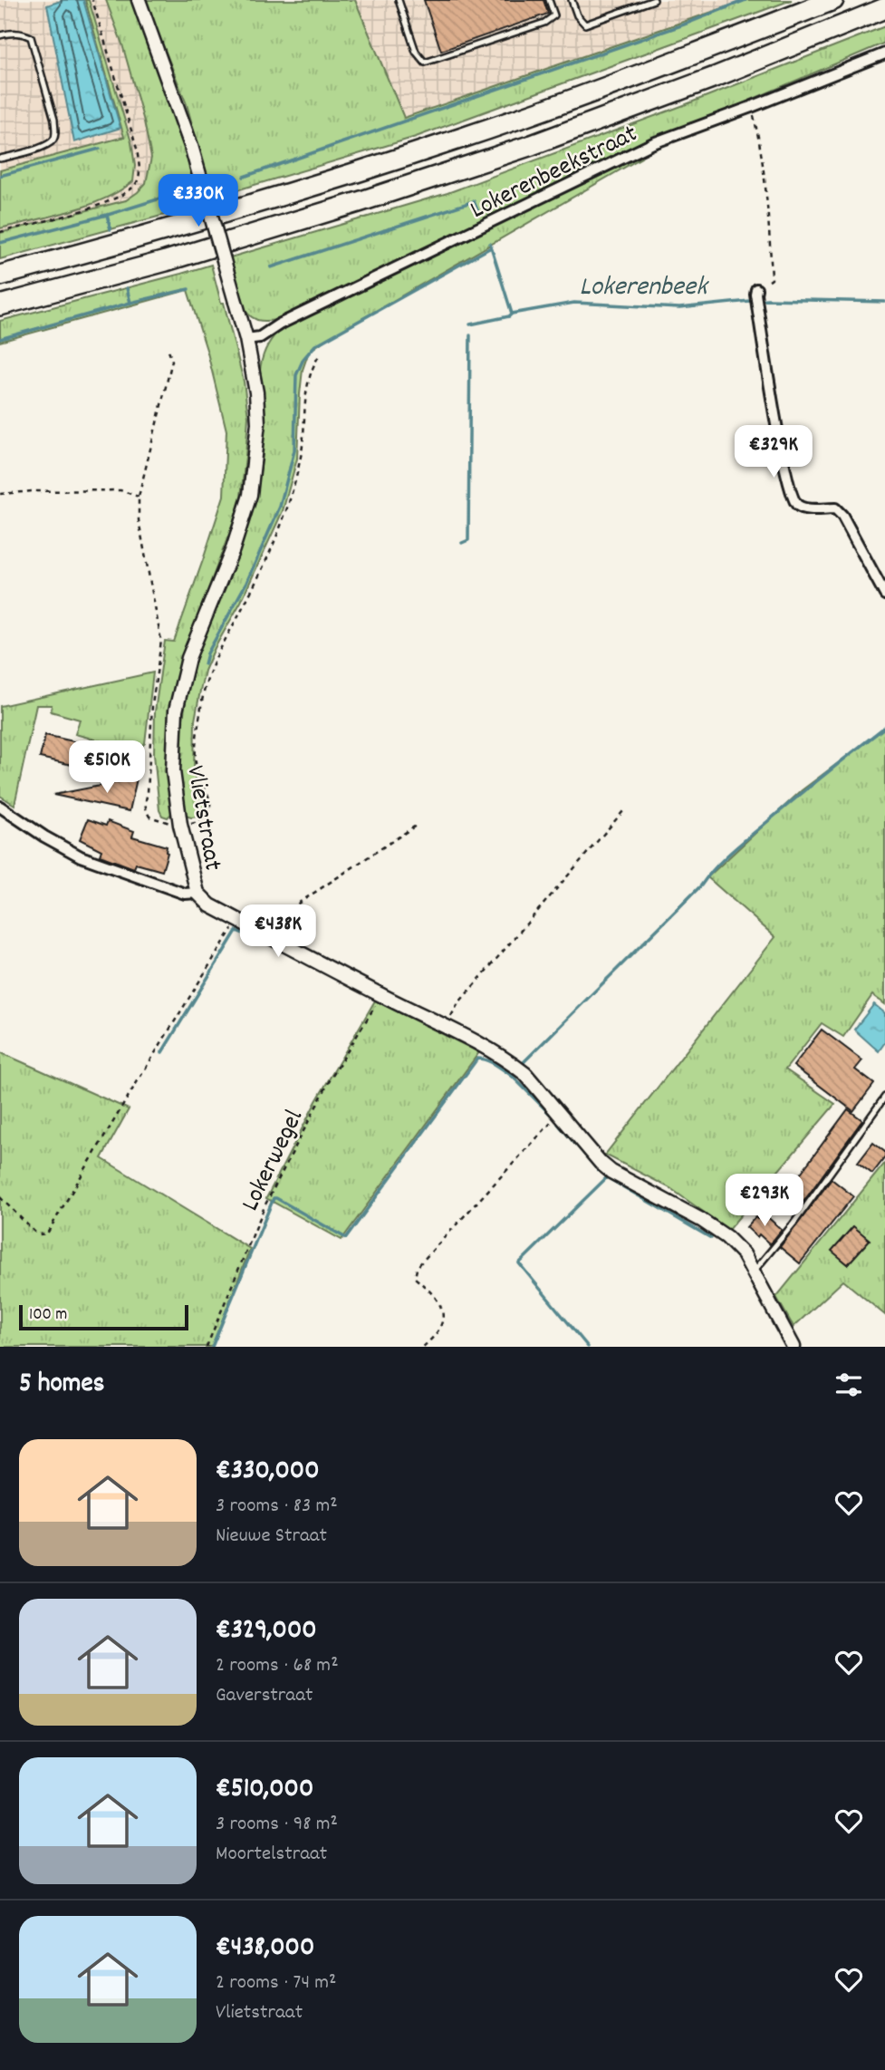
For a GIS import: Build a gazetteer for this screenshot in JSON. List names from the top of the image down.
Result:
{
  "streets": {
    "street": ["Lokerenbeekstraat", "Vlietstraat"],
    "path": ["Lokerwegel"]
  },
  "crossings": [
    ["Lokerenbeekstraat", "Vlietstraat"],
    ["Vlietstraat", "Lokerwegel"]
  ],
  "water": ["Lokerenbeek"],
  "scale_bar": "100 m",
  "page": {
    "price": [
      "€330K",
      "€329K",
      "€510K",
      "€438K",
      "€293K"
    ],
    "scale": "100 m",
    "heading": "5 homes",
    "list": [
      {
        "name": "€330,000",
        "note": "3 rooms · 83 m² · Nieuwe Straat"
      },
      {
        "name": "€329,000",
        "note": "2 rooms · 68 m² · Gaverstraat"
      },
      {
        "name": "€510,000",
        "note": "3 rooms · 98 m² · Moortelstraat"
      },
      {
        "name": "€438,000",
        "note": "2 rooms · 74 m² · Vlietstraat"
      }
    ]
  }
}
